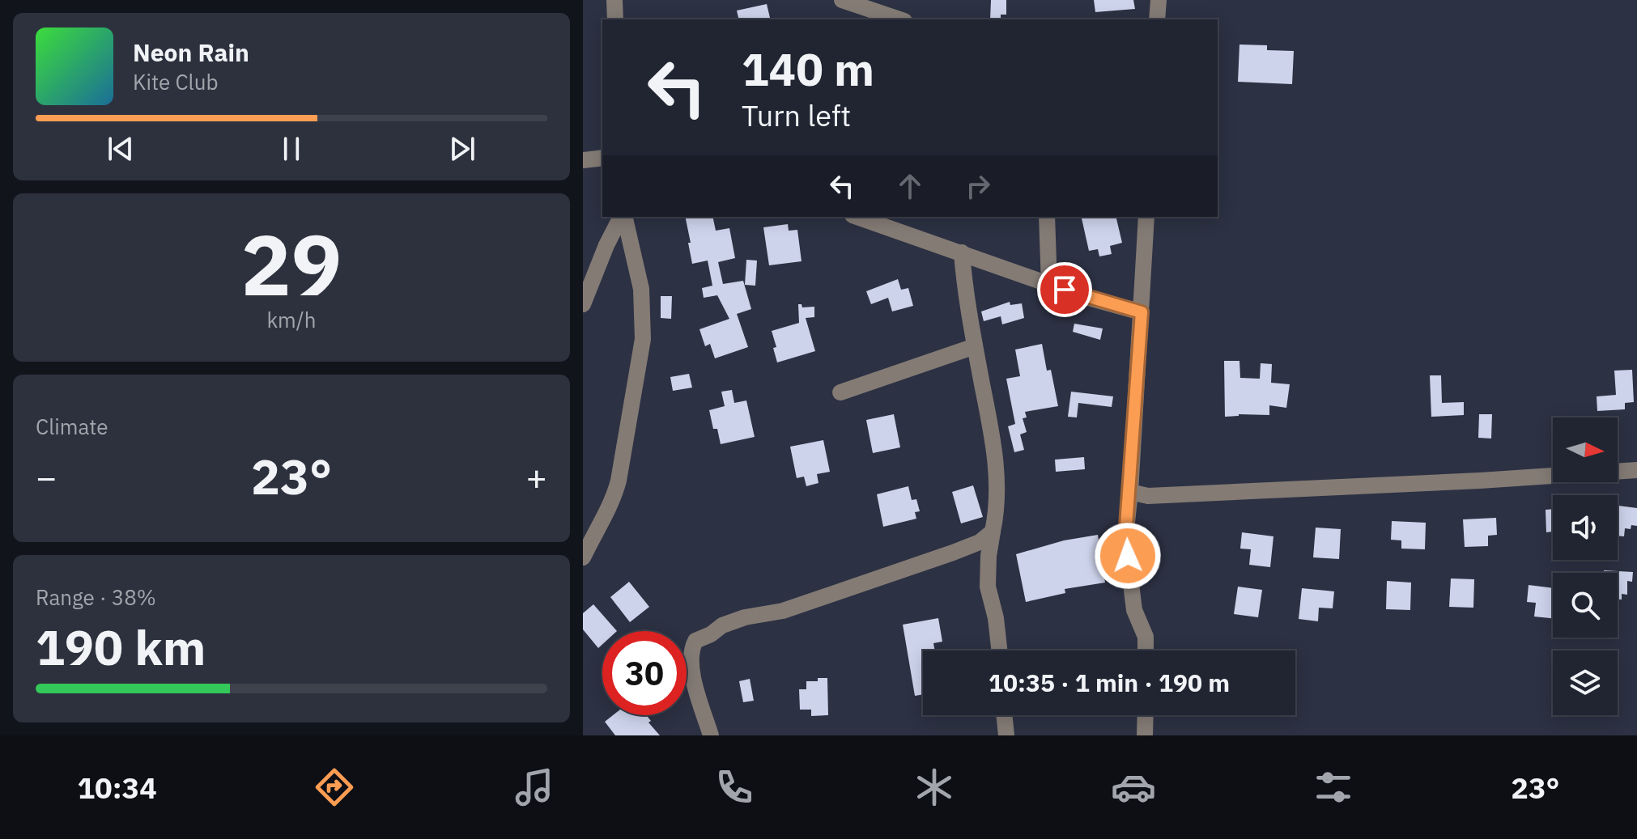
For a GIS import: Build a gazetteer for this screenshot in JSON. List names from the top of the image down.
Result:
{
  "north": "right",
  "page": {
    "turn": ["140 m", "Turn left"],
    "song": ["Neon Rain", "Kite Club"],
    "tile": [
      ["29", "km/h"],
      "Climate",
      ["Range · 38%", "190 km"]
    ],
    "heat": ["−", "23°", "+"],
    "limit": "30",
    "trip": "10:35 · 1 min · 190 m",
    "tabs": ["10:34", "23°"]
  }
}
